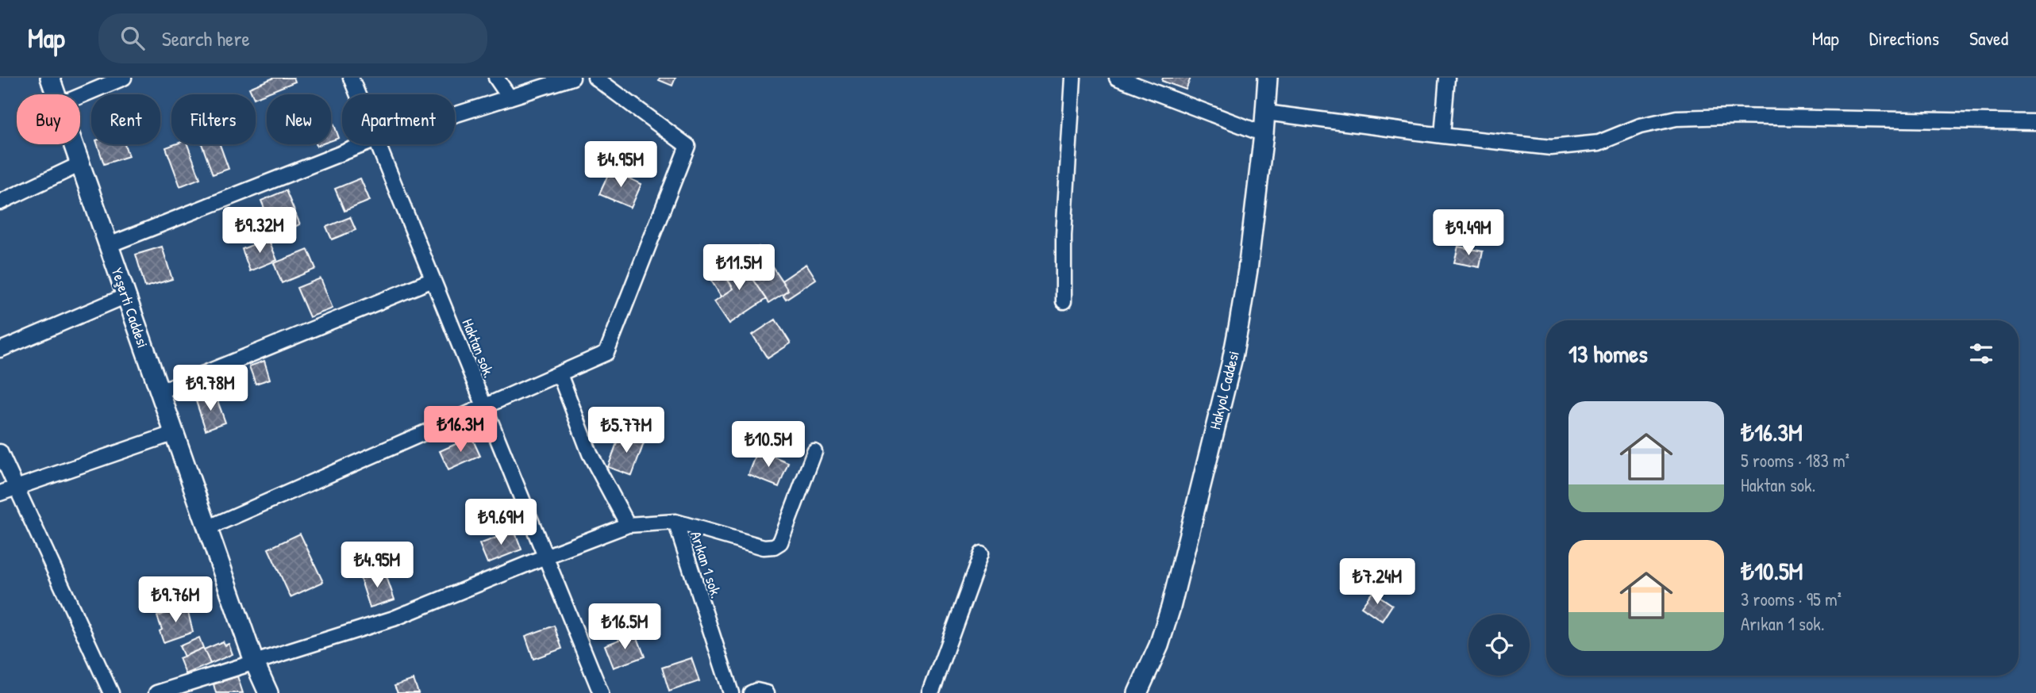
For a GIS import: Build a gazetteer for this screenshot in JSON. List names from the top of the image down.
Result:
{
  "streets": {
    "street": [
      "Yeşerti Caddesi",
      "Haktan sok.",
      "Hakyol Caddesi",
      "Arıkan 1 sok."
    ]
  },
  "crossings": [
    ["Yeşerti Caddesi", "Arıkan 1 sok."],
    ["Haktan sok.", "Arıkan 1 sok."]
  ],
  "page": {
    "header": "Map",
    "search": "Search here",
    "nav": ["Map", "Directions", "Saved"],
    "chip": [
      "Buy",
      "Rent",
      "Filters",
      "New",
      "Apartment"
    ],
    "price": [
      "₺4.95M",
      "₺9.32M",
      "₺9.49M",
      "₺11.5M",
      "₺9.78M",
      "₺16.3M",
      "₺5.77M",
      "₺10.5M",
      "₺9.69M",
      "₺4.95M",
      "₺7.24M",
      "₺9.76M",
      "₺16.5M"
    ],
    "heading": "13 homes",
    "list": [
      {
        "name": "₺16.3M",
        "note": "5 rooms · 183 m² · Haktan sok."
      },
      {
        "name": "₺10.5M",
        "note": "3 rooms · 95 m² · Arıkan 1 sok."
      }
    ]
  }
}
